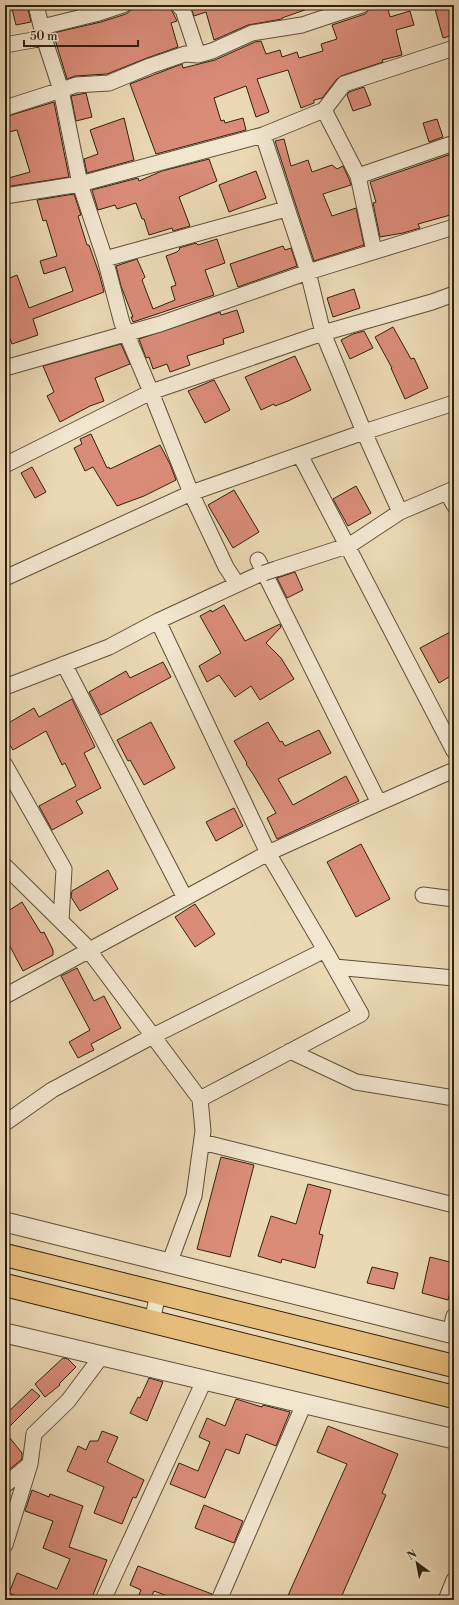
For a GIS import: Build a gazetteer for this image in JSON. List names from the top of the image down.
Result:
{
  "scale_bar": "50 m",
  "north": "top left"
}
